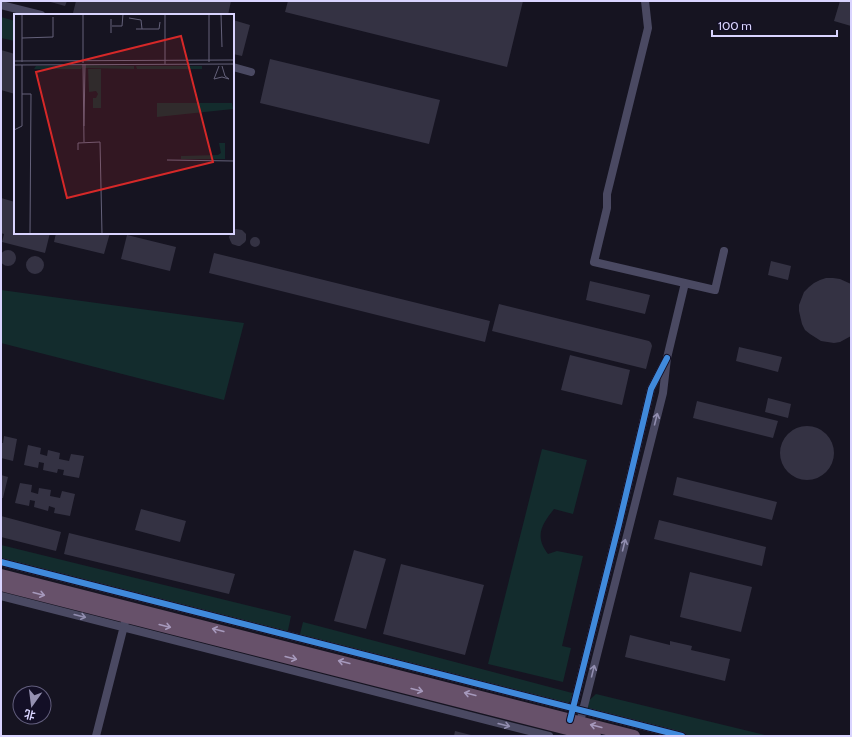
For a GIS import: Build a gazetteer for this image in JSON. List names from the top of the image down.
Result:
{
  "scale_bar": "100 m",
  "north": "bottom"
}
